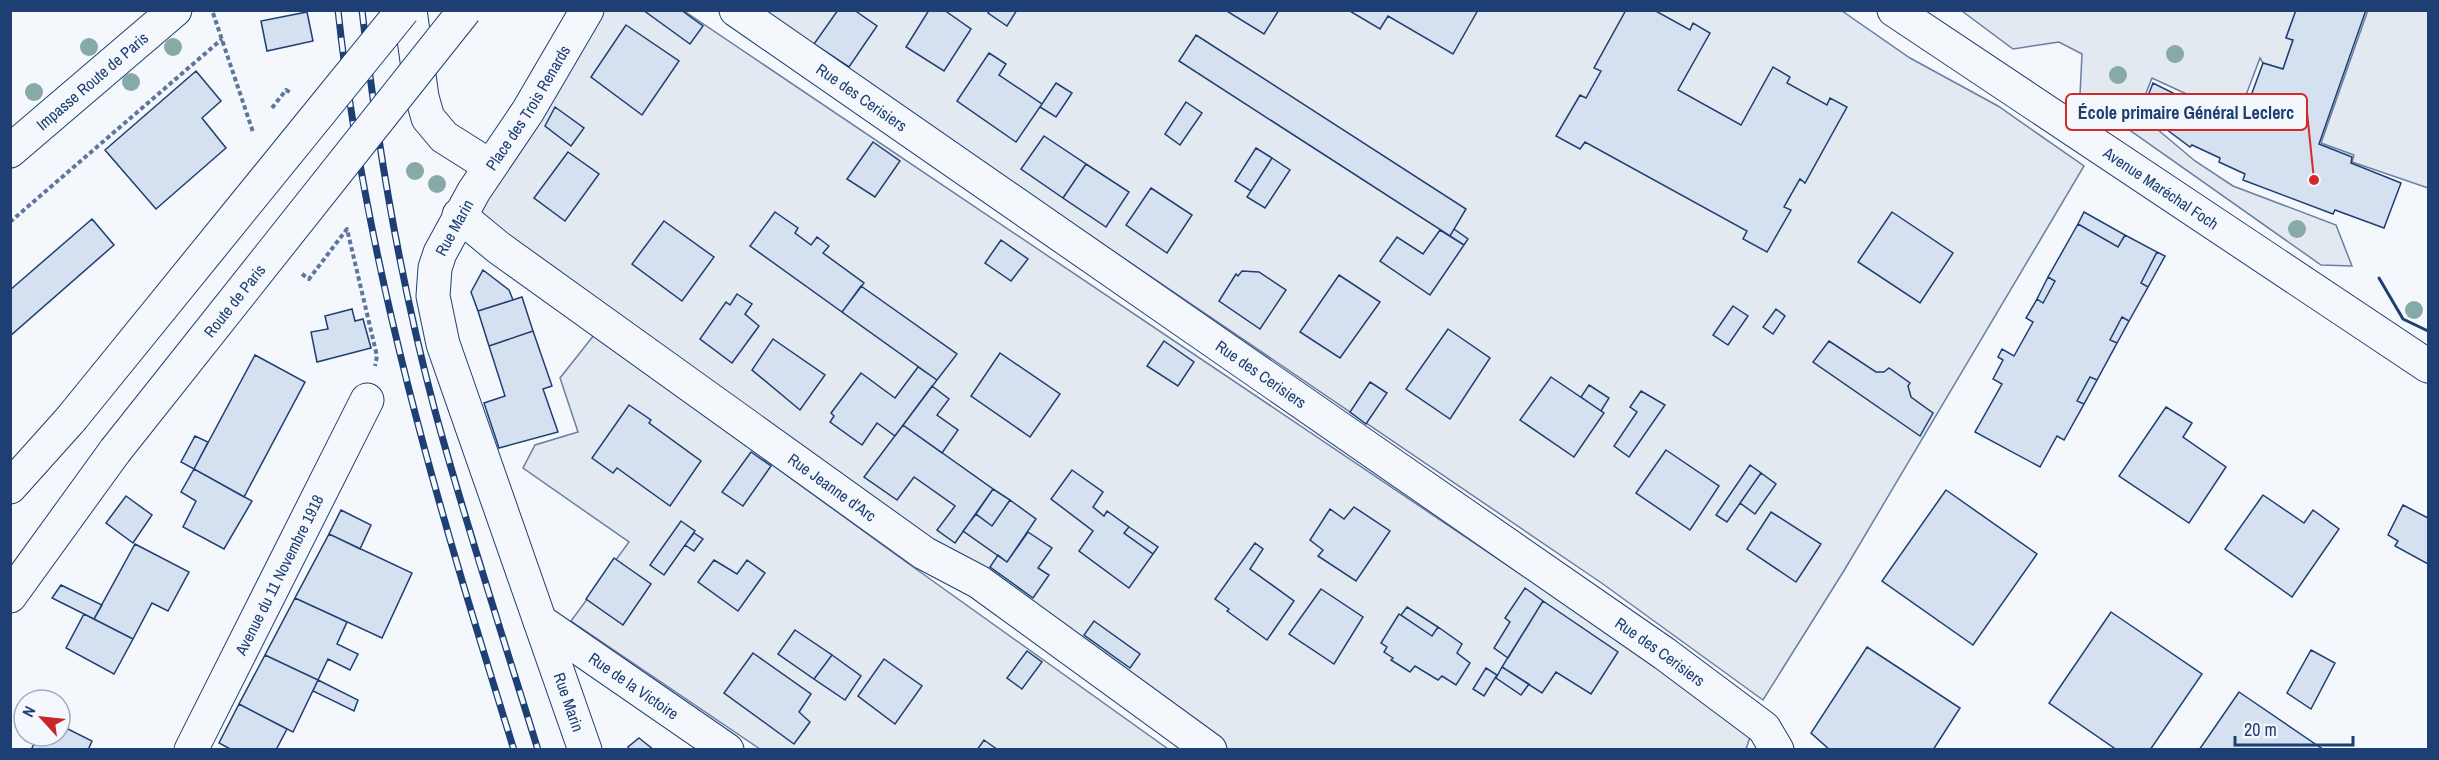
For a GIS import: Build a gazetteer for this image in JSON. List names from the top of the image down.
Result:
{
  "streets": {
    "street": [
      "Impasse Route de Paris",
      "Rue des Cerisiers",
      "Place des Trois Renards",
      "Avenue Maréchal Foch",
      "Rue Marin",
      "Route de Paris",
      "Rue Jeanne d'Arc",
      "Avenue du 11 Novembre 1918",
      "Rue de la Victoire"
    ]
  },
  "crossings": [
    ["Place des Trois Renards", "Rue Marin"],
    ["Rue Marin", "Rue Jeanne d'Arc"],
    ["Rue Marin", "Rue de la Victoire"]
  ],
  "places": ["École primaire Général Leclerc"],
  "scale_bar": "20 m",
  "north": "top left"
}
